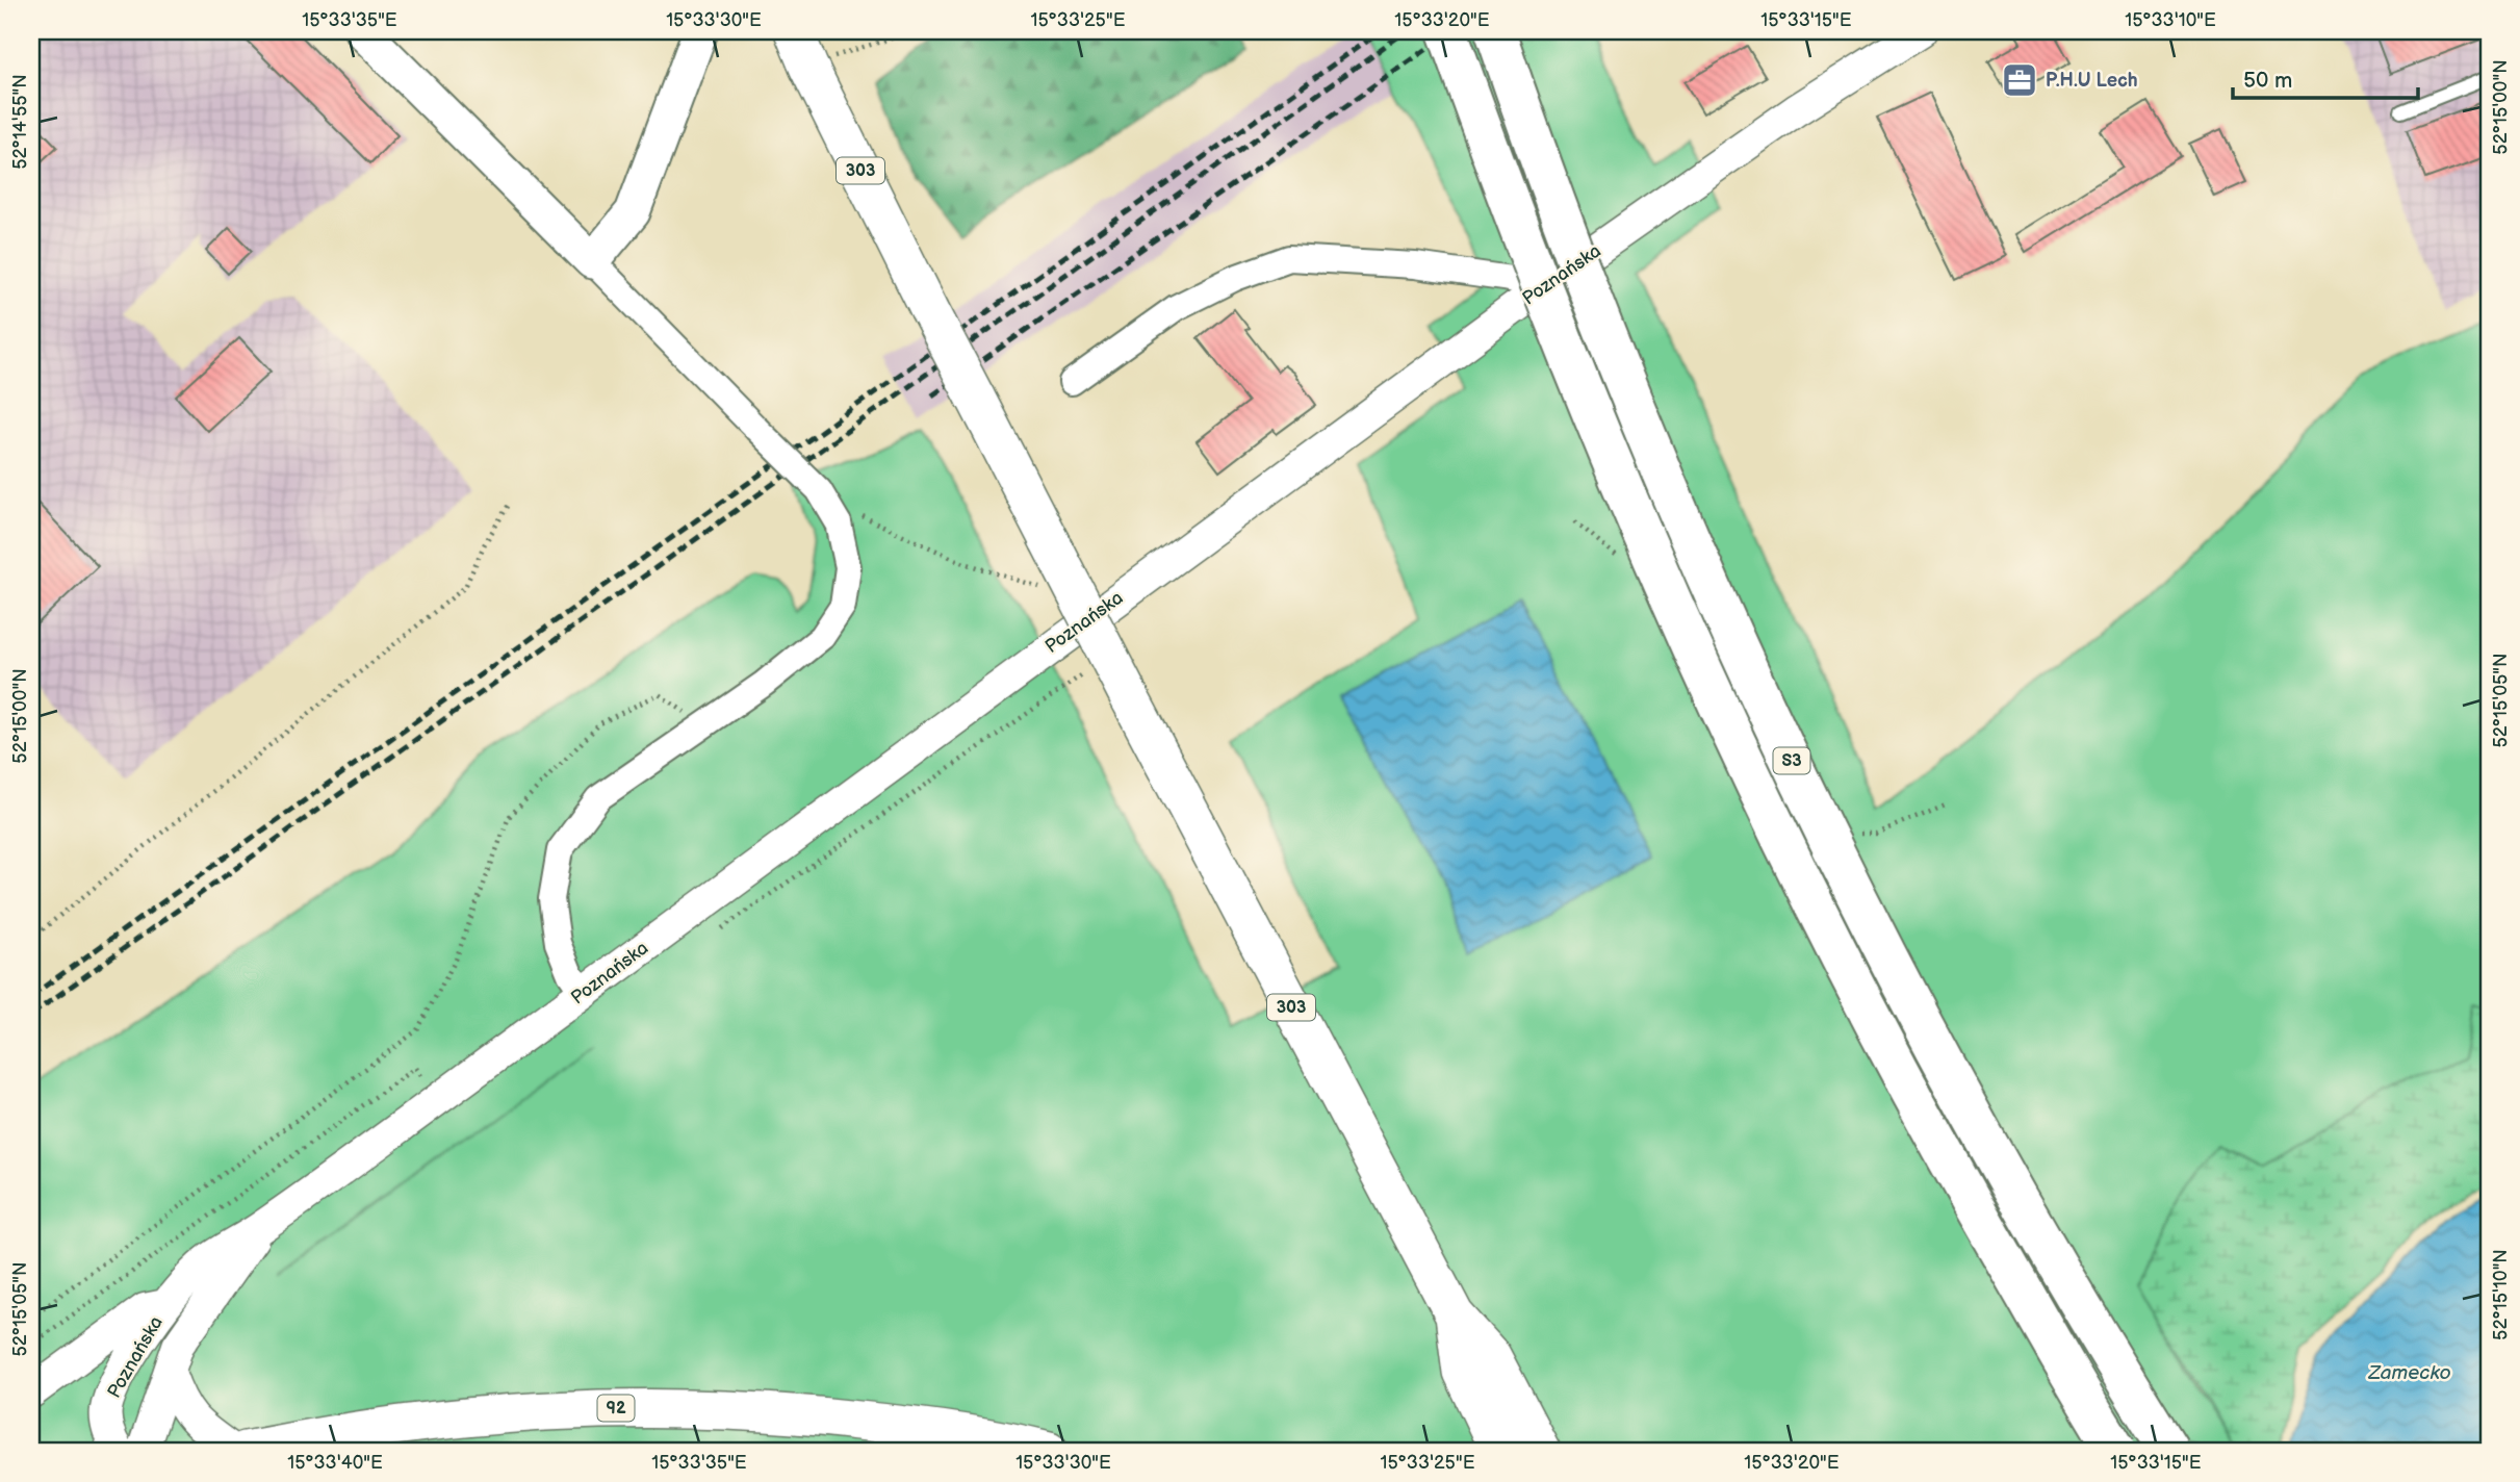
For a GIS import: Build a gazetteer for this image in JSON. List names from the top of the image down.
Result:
{
  "streets": {
    "highway": ["S3"],
    "main road": ["303", "92"],
    "street": ["Poznańska"]
  },
  "water": ["Zamecko"],
  "places": {
    "office": ["P.H.U Lech"]
  },
  "scale_bar": "50 m",
  "coordinates": [
    "15°33'35\"E",
    "15°33'30\"E",
    "15°33'25\"E",
    "15°33'20\"E",
    "15°33'15\"E",
    "15°33'10\"E",
    "52°15'00\"N",
    "52°14'55\"N",
    "52°15'05\"N",
    "52°15'10\"N",
    "15°33'40\"E"
  ]
}
